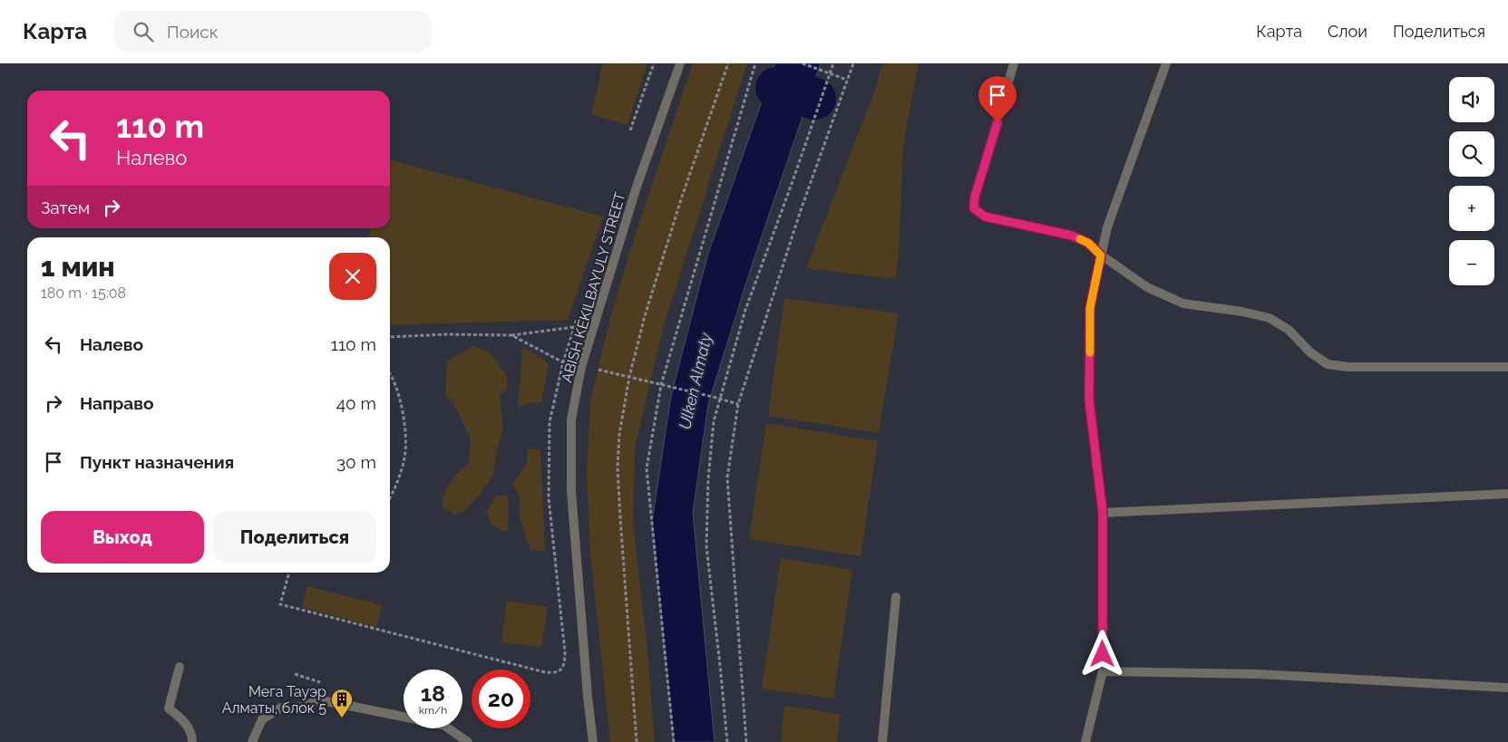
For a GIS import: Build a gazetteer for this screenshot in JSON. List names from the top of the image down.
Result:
{
  "streets": {
    "street": ["ABISH KEKILBAYULY STREET"]
  },
  "water": ["Ulken Almaty"],
  "places": {
    "building": ["Мега Тауэр Алматы, блок 5"]
  },
  "page": {
    "header": "Карта",
    "search": "Поиск",
    "nav": ["Карта", "Слои", "Поделиться"],
    "map_buttons": ["+", "−"],
    "turn": ["110 m", "Налево"],
    "then": "Затем",
    "heading": ["1 мин", "180 m · 15:08"],
    "list": [
      {
        "name": "Налево",
        "value": "110 m"
      },
      {
        "name": "Направо",
        "value": "40 m"
      },
      {
        "name": "Пункт назначения",
        "value": "30 m"
      }
    ],
    "buttons": ["Выход", "Поделиться"],
    "speed": "18 km/h",
    "limit": "20"
  }
}
